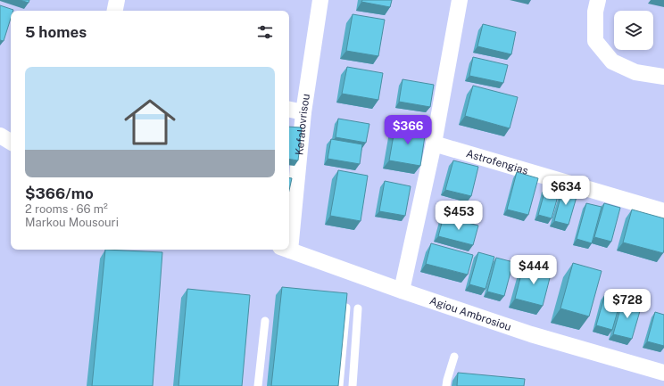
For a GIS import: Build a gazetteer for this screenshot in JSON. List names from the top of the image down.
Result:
{
  "streets": {
    "street": ["Kefalovrisou", "Astrofengias", "Agiou Ambrosiou"]
  },
  "page": {
    "heading": "5 homes",
    "list": [
      {
        "name": "$366/mo",
        "note": "2 rooms · 66 m² · Markou Mousouri"
      }
    ],
    "price": [
      "$366",
      "$634",
      "$453",
      "$444",
      "$728"
    ]
  }
}
